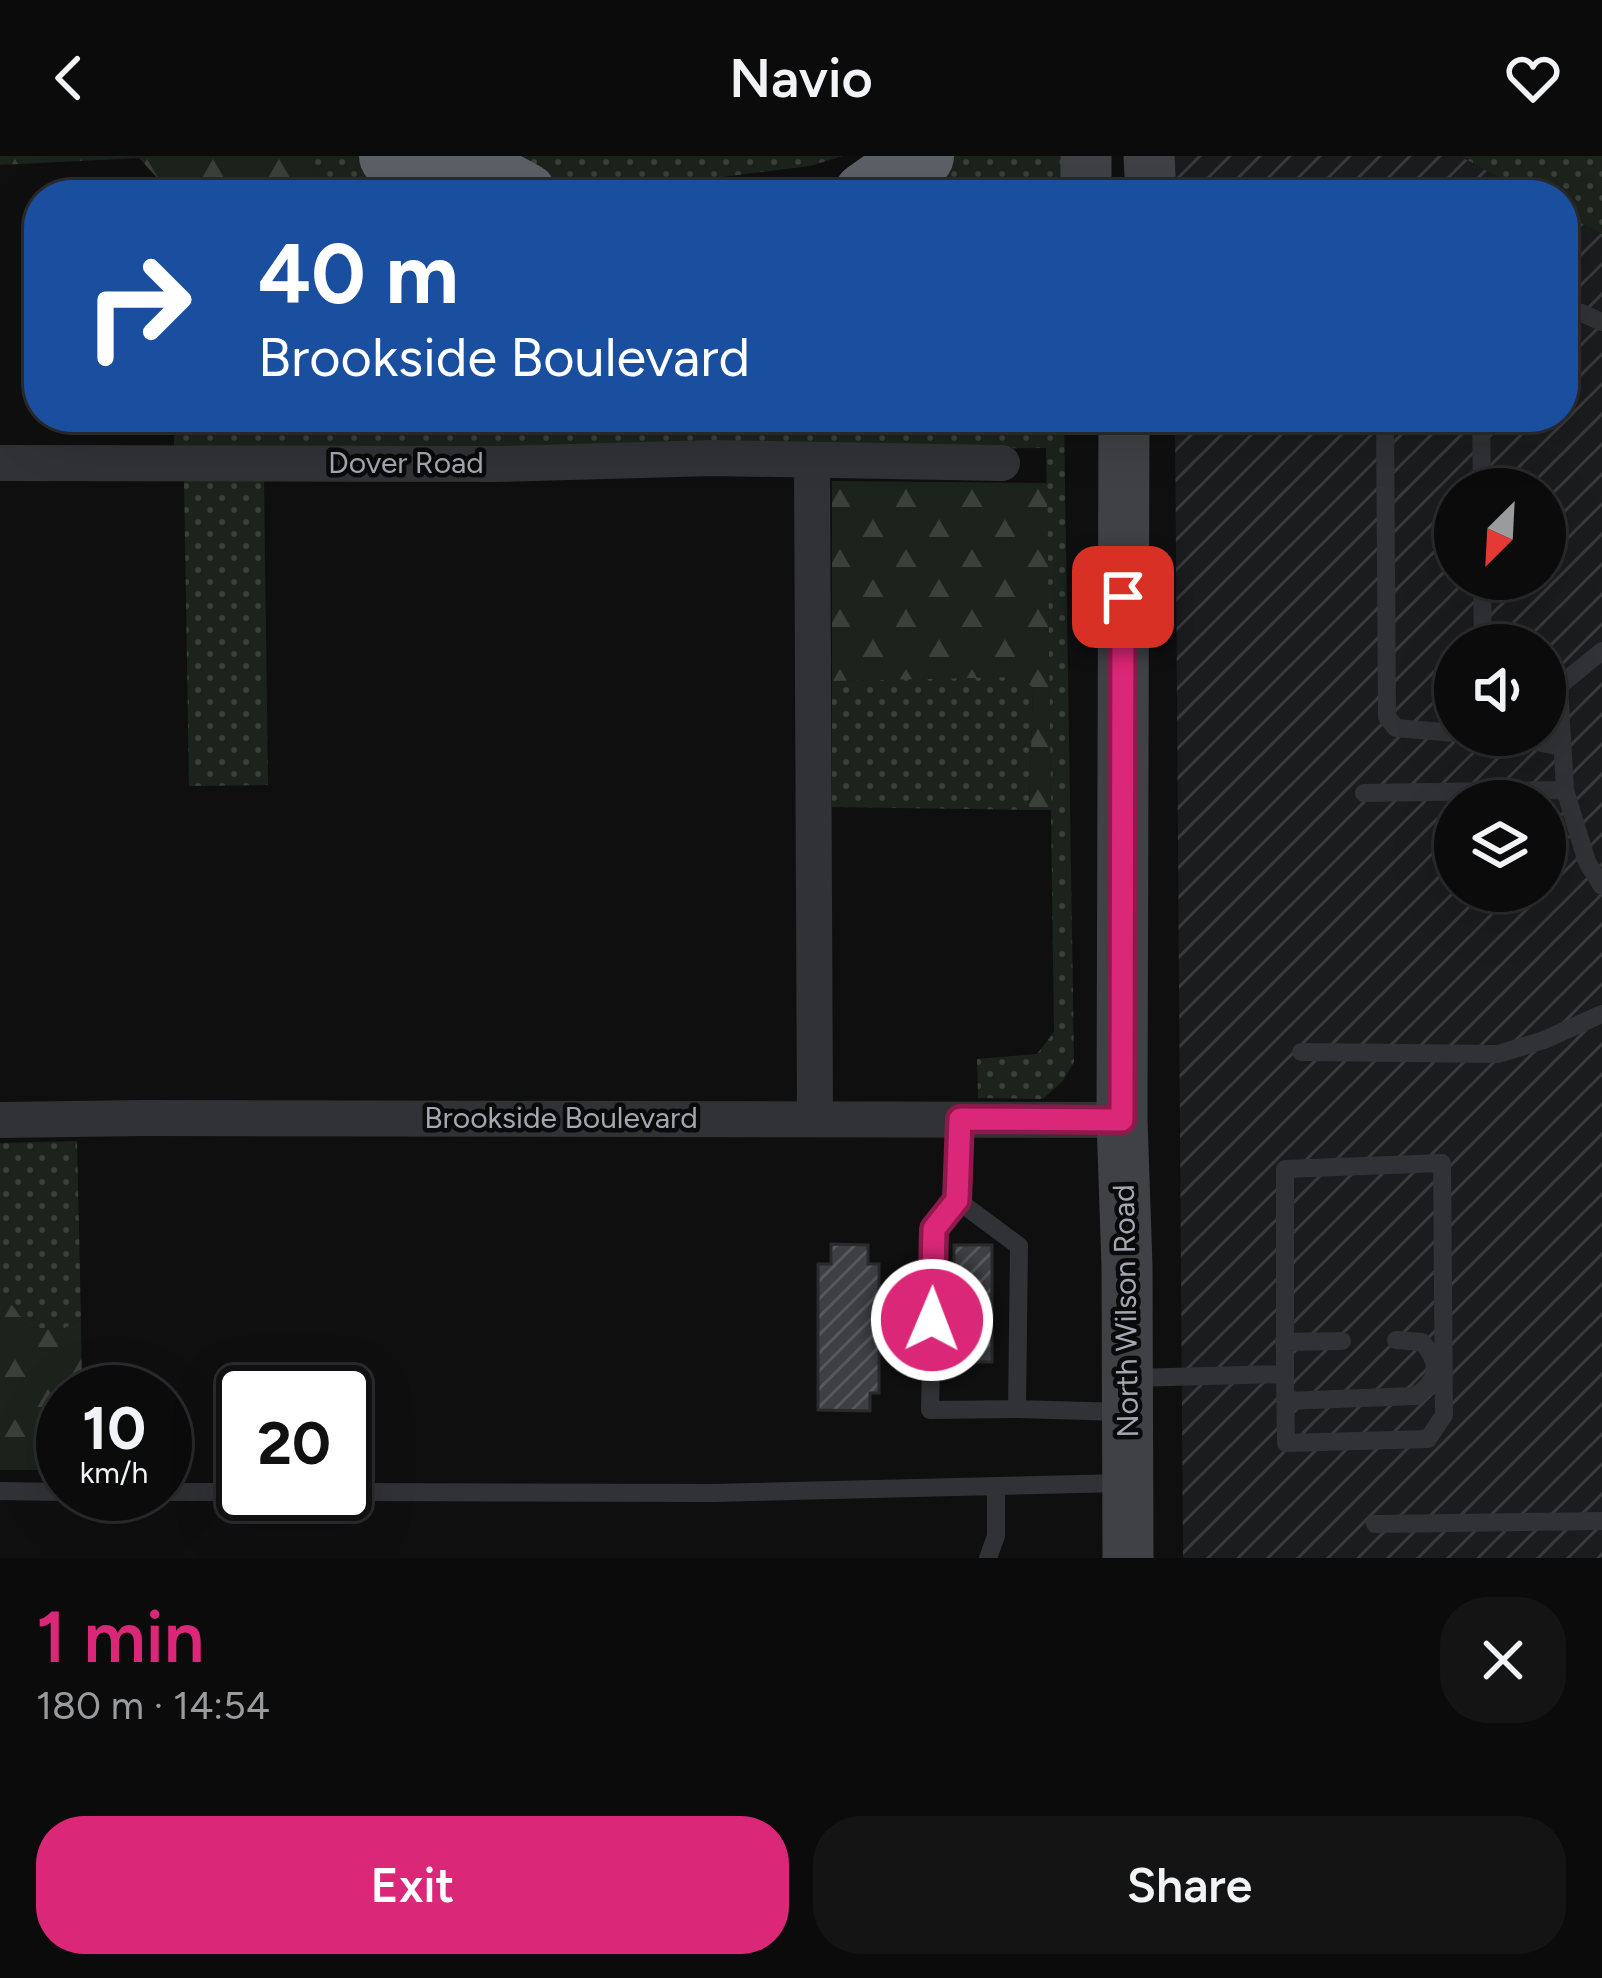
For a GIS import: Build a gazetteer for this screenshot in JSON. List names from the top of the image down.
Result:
{
  "streets": {
    "main road": ["North Wilson Road"],
    "street": ["Dover Road", "Brookside Boulevard"]
  },
  "crossings": [
    ["Brookside Boulevard", "North Wilson Road"]
  ],
  "north": "bottom left",
  "page": {
    "header": "Navio",
    "turn": ["40 m", "Brookside Boulevard"],
    "speed": "10 km/h",
    "limit": "20",
    "heading": ["1 min", "180 m · 14:54"],
    "buttons": ["Exit", "Share"]
  }
}
